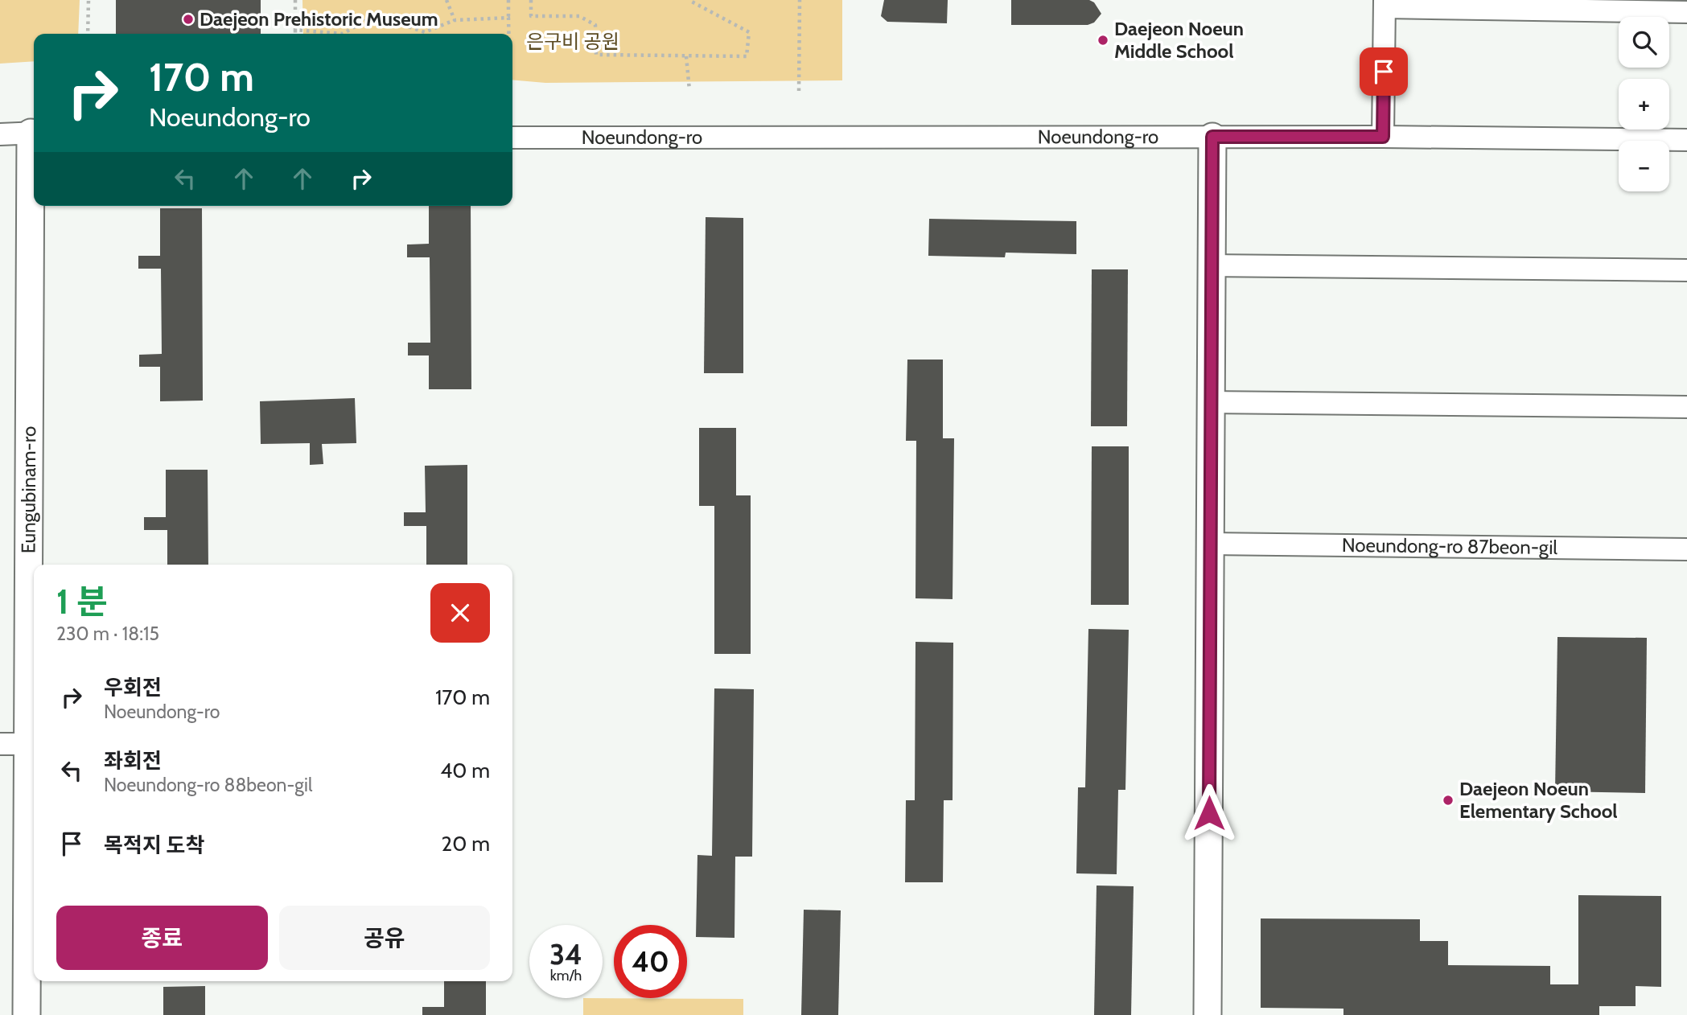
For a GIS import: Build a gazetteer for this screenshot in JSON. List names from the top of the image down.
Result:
{
  "streets": {
    "street": ["Noeundong-ro", "Eungubinam-ro", "Noeundong-ro 87beon-gil"]
  },
  "parks": ["은구비 공원"],
  "places": ["Daejeon Prehistoric Museum", "Daejeon Noeun Middle School", "Daejeon Noeun Elementary School"],
  "page": {
    "map_buttons": ["+", "−"],
    "turn": ["170 m", "Noeundong-ro"],
    "heading": ["1 분", "230 m · 18:15"],
    "list": [
      {
        "name": "우회전",
        "note": "Noeundong-ro",
        "value": "170 m"
      },
      {
        "name": "좌회전",
        "note": "Noeundong-ro 88beon-gil",
        "value": "40 m"
      },
      {
        "name": "목적지 도착",
        "value": "20 m"
      }
    ],
    "buttons": ["종료", "공유"],
    "speed": "34 km/h",
    "limit": "40"
  }
}
